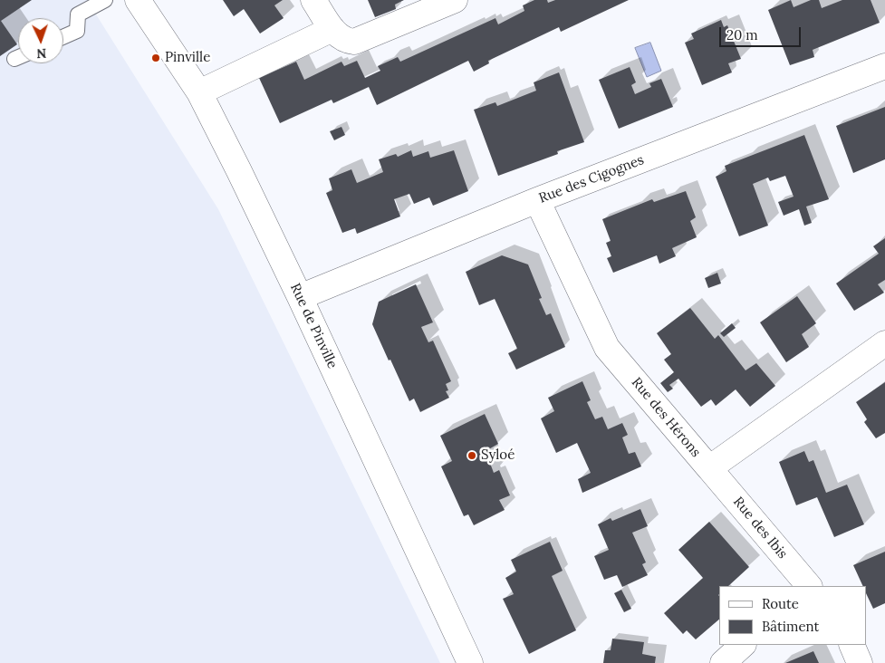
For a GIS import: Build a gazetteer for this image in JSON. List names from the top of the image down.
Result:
{
  "streets": {
    "street": [
      "Rue des Cigognes",
      "Rue de Pinville",
      "Rue des Hérons",
      "Rue des Ibis"
    ]
  },
  "crossings": [
    ["Rue des Cigognes", "Rue de Pinville"],
    ["Rue des Cigognes", "Rue des Hérons"],
    ["Rue des Hérons", "Rue des Ibis"]
  ],
  "places": ["Pinville", "Syloé"],
  "legend": ["Route", "Bâtiment"],
  "scale_bar": "20 m",
  "north": "bottom"
}
